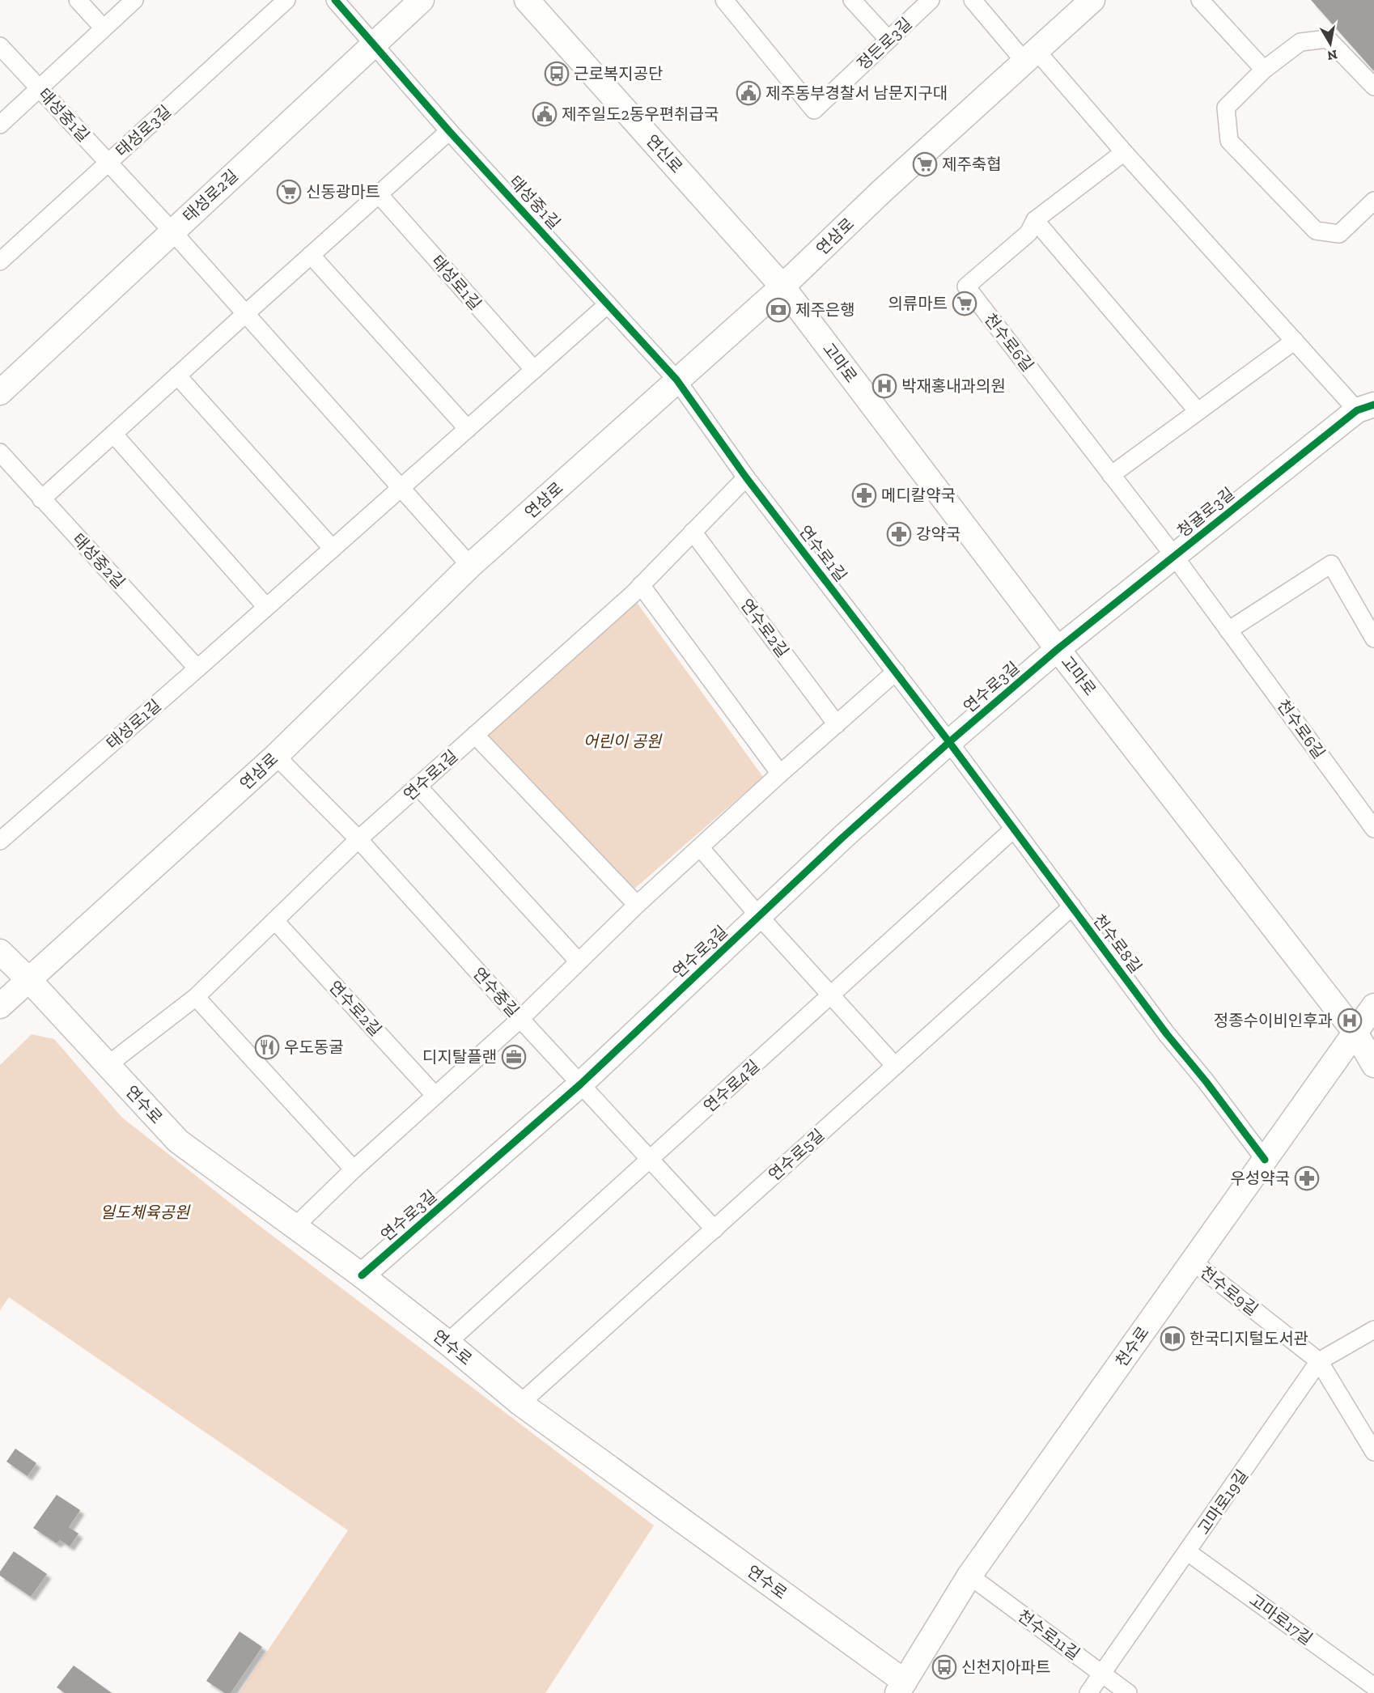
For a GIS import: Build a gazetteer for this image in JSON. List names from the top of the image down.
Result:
{
  "streets": {
    "street": [
      "정든로3길",
      "태성중1길",
      "태성로3길",
      "연신로",
      "태성로2길",
      "연삼로",
      "태성로1길",
      "천수로6길",
      "고마로",
      "청귤로3길",
      "연수로1길",
      "태성중2길",
      "연수로2길",
      "연수로3길",
      "천수로8길",
      "연수중길",
      "연수로4길",
      "연수로",
      "연수로5길",
      "천수로9길",
      "천수로",
      "고마로19길",
      "고마로17길",
      "천수로11길"
    ]
  },
  "crossings": [
    ["태성중1길", "태성로3길"],
    ["태성중1길", "태성로2길"],
    ["태성중1길", "연삼로"],
    ["태성중1길", "태성로1길"],
    ["태성중1길", "연수로1길"],
    ["연신로", "연삼로"],
    ["연신로", "고마로"],
    ["연삼로", "고마로"],
    ["연삼로", "연수로1길"],
    ["연삼로", "연수중길"],
    ["연삼로", "연수로"],
    ["태성로1길", "태성중2길"],
    ["천수로6길", "청귤로3길"],
    ["고마로", "청귤로3길"],
    ["고마로", "연수로3길"],
    ["고마로", "천수로"],
    ["청귤로3길", "연수로3길"],
    ["연수로1길", "연수로2길"],
    ["연수로1길", "연수로3길"],
    ["연수로1길", "천수로8길"],
    ["연수로1길", "연수중길"],
    ["연수로1길", "연수로"],
    ["연수로3길", "천수로8길"],
    ["연수로3길", "연수중길"],
    ["연수로3길", "연수로"],
    ["천수로8길", "연수로4길"],
    ["천수로8길", "연수로5길"],
    ["천수로8길", "천수로"],
    ["연수중길", "연수로4길"],
    ["연수중길", "연수로5길"],
    ["연수로4길", "연수로"],
    ["연수로", "연수로5길"],
    ["연수로", "천수로"],
    ["천수로9길", "천수로"],
    ["천수로9길", "고마로19길"],
    ["천수로", "천수로11길"],
    ["고마로19길", "고마로17길"],
    ["고마로19길", "천수로11길"]
  ],
  "parks": ["어린이 공원", "일도체육공원"],
  "places": {
    "bus stop": ["근로복지공단", "신천지아파트"],
    "public building": ["제주동부경찰서 남문지구대", "제주일도2동우편취급국"],
    "supermarket": ["제주축협", "신동광마트", "의류마트"],
    "bank": ["제주은행"],
    "hospital": ["박재홍내과의원", "정종수이비인후과"],
    "pharmacy": ["메디칼약국", "강약국", "우성약국"],
    "restaurant": ["우도동굴"],
    "office": ["디지탈플랜"],
    "library": ["한국디지털도서관"]
  },
  "north": "bottom"
}
